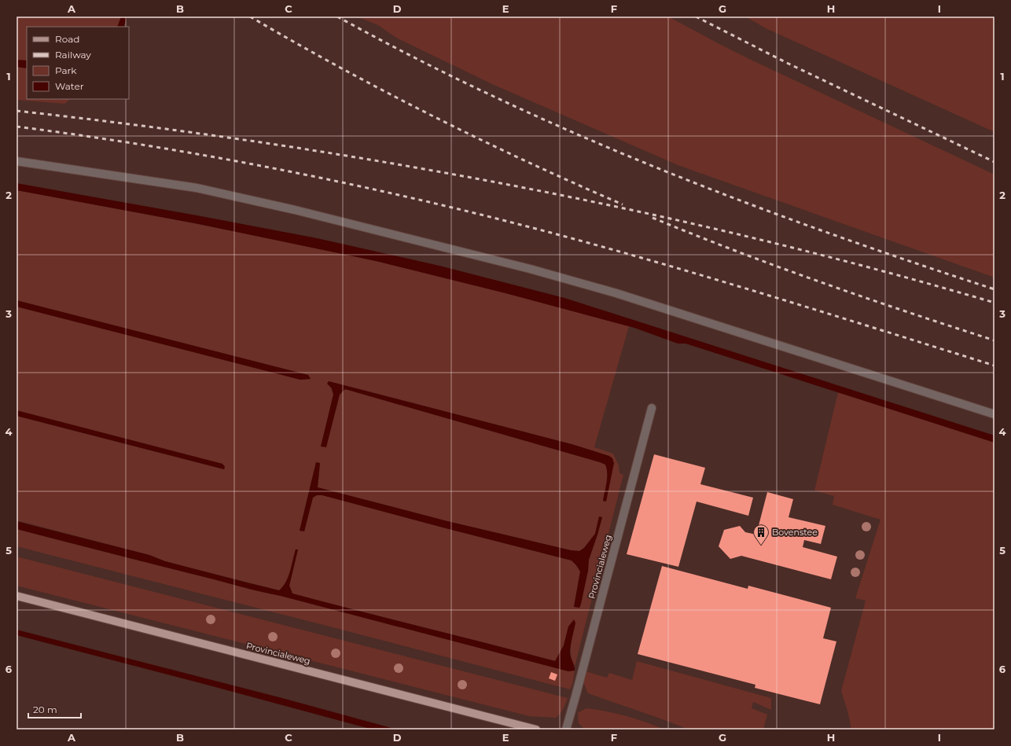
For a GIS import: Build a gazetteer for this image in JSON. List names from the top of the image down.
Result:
{
  "streets": {
    "main road": ["Provincialeweg"]
  },
  "places": {
    "building": ["Bovenstee"]
  },
  "legend": [
    "Road",
    "Railway",
    "Park",
    "Water"
  ],
  "scale_bar": "20 m",
  "grid": {
    "columns": [
      "A",
      "B",
      "C",
      "D",
      "E",
      "F",
      "G",
      "H",
      "I"
    ],
    "rows": [
      "1",
      "2",
      "3",
      "4",
      "5",
      "6"
    ]
  }
}
